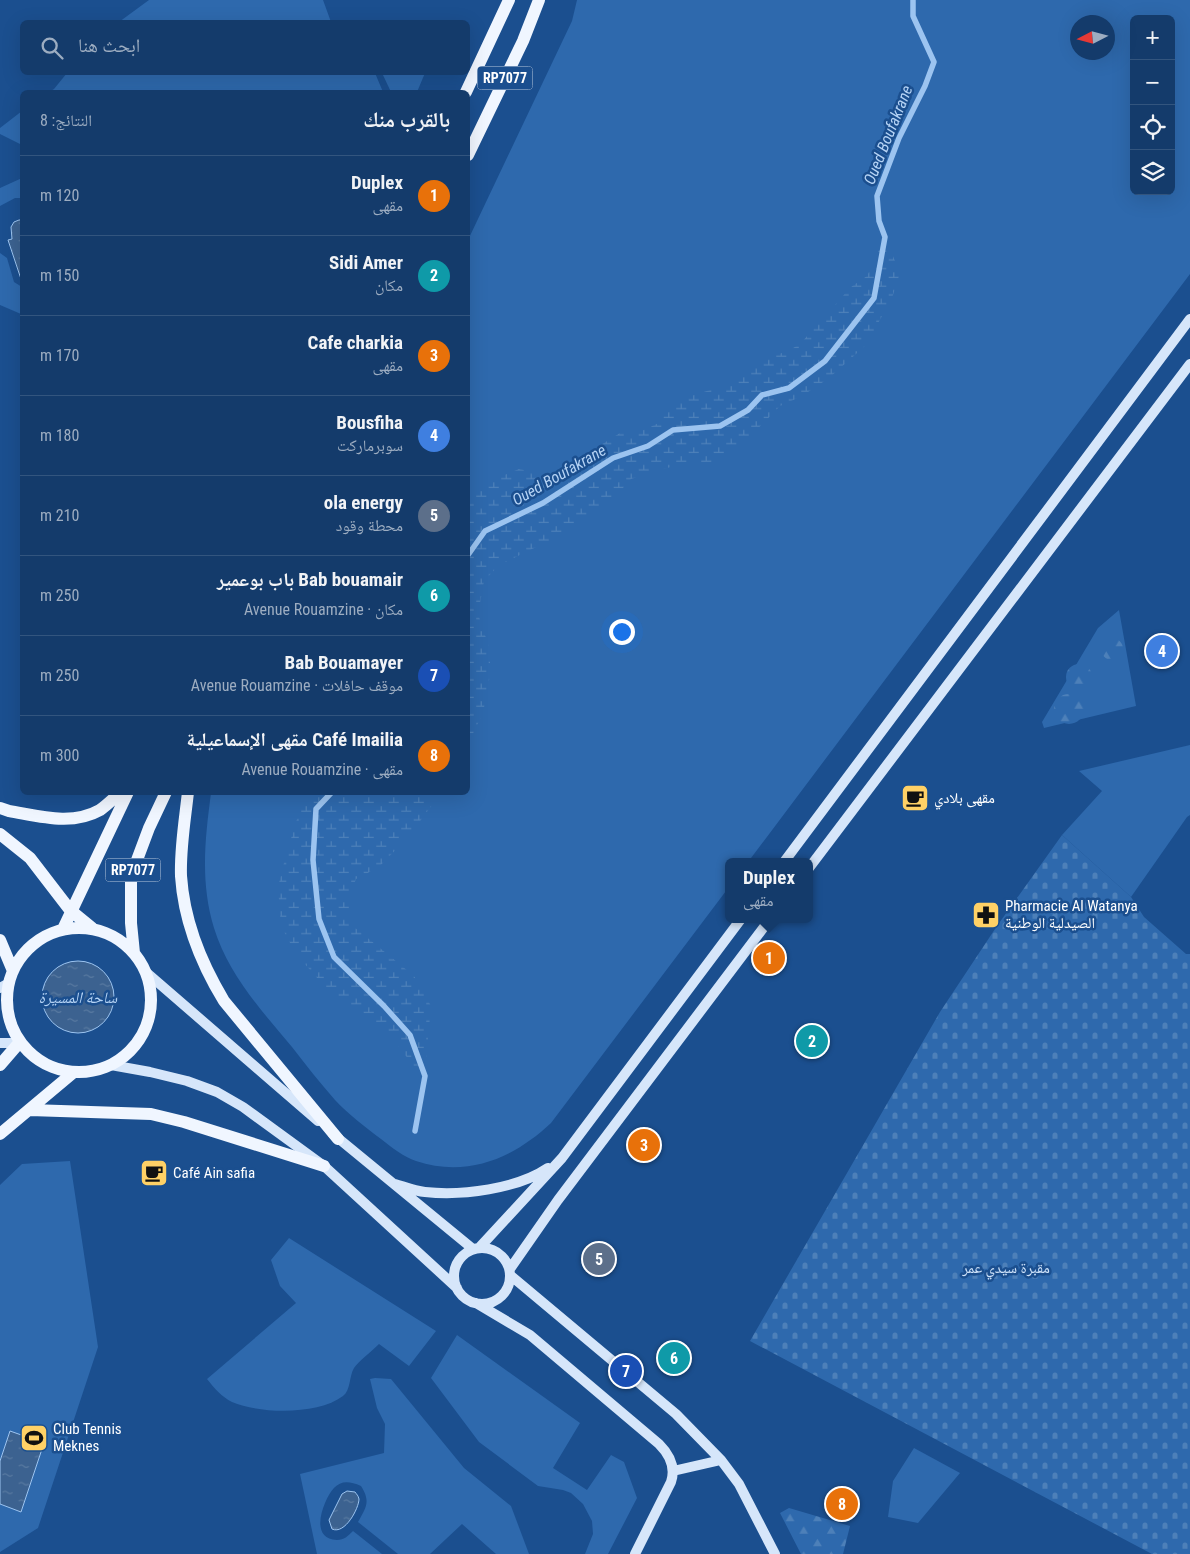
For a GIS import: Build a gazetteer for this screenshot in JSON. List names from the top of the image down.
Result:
{
  "streets": {
    "main road": ["RP7077"]
  },
  "water": ["Oued Boufakrane", "ساحة المسيرة"],
  "parks": ["مقبرة سيدي عمر"],
  "places": {
    "cafe": ["مقهى بلادي", "Café Ain safia"],
    "pharmacy": ["Pharmacie Al Watanya الصيدلية الوطنية"],
    "sports": ["Club Tennis Meknes"]
  },
  "north": "left",
  "page": {
    "map_buttons": ["+", "−"],
    "search": "ابحث هنا",
    "heading": ["بالقرب منك", "النتائج: 8"],
    "list": [
      {
        "mark": "1",
        "name": "Duplex",
        "note": "مقهى",
        "value": "120 m"
      },
      {
        "mark": "2",
        "name": "Sidi Amer",
        "note": "مكان",
        "value": "150 m"
      },
      {
        "mark": "3",
        "name": "Cafe charkia",
        "note": "مقهى",
        "value": "170 m"
      },
      {
        "mark": "4",
        "name": "Bousfiha",
        "note": "سوبرماركت",
        "value": "180 m"
      },
      {
        "mark": "5",
        "name": "ola energy",
        "note": "محطة وقود",
        "value": "210 m"
      },
      {
        "mark": "6",
        "name": "Bab bouamair باب بوعمير",
        "note": "مكان · Avenue Rouamzine",
        "value": "250 m"
      },
      {
        "mark": "7",
        "name": "Bab Bouamayer",
        "note": "موقف حافلات · Avenue Rouamzine",
        "value": "250 m"
      },
      {
        "mark": "8",
        "name": "Café Imailia مقهى الإسماعيلية",
        "note": "مقهى · Avenue Rouamzine",
        "value": "300 m"
      }
    ],
    "pins": [
      "4",
      "1",
      "2",
      "3",
      "5",
      "6",
      "7",
      "8"
    ],
    "popup": ["Duplex", "مقهى"]
  }
}
